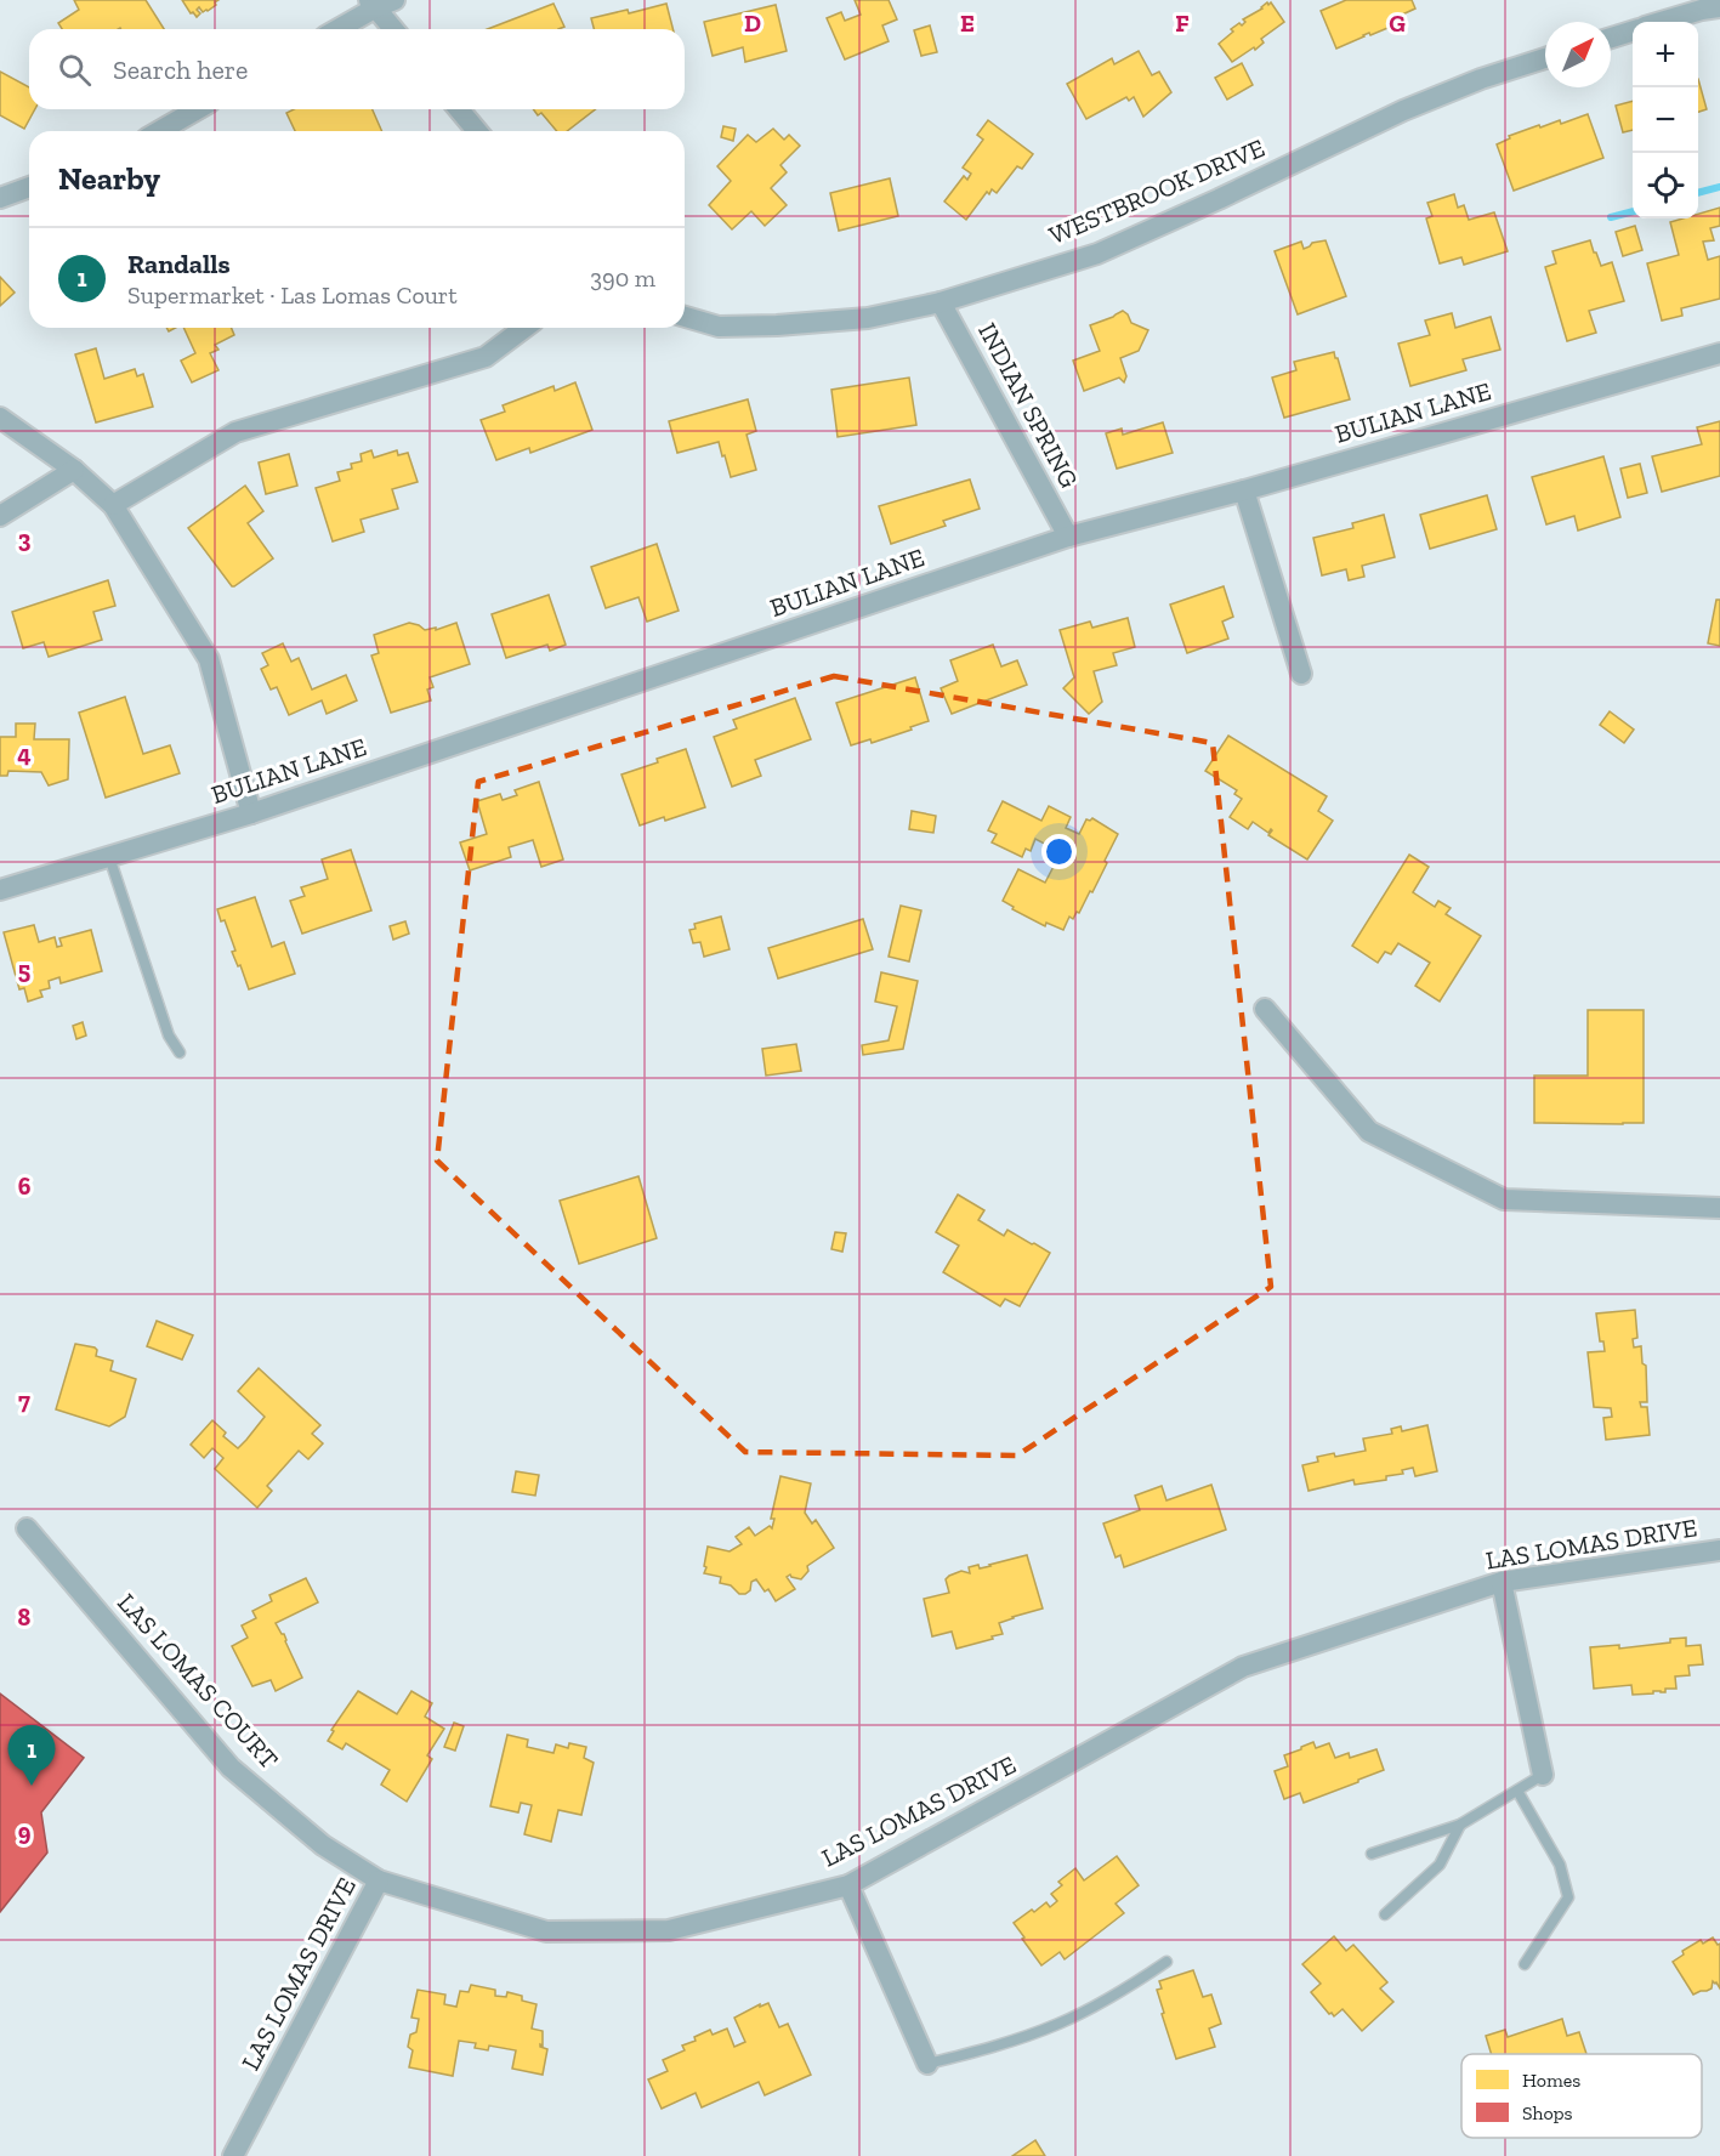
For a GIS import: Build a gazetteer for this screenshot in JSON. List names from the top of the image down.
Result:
{
  "streets": {
    "street": [
      "WESTBROOK DRIVE",
      "INDIAN SPRING",
      "BULIAN LANE",
      "LAS LOMAS DRIVE",
      "LAS LOMAS COURT"
    ]
  },
  "crossings": [
    ["WESTBROOK DRIVE", "INDIAN SPRING"],
    ["INDIAN SPRING", "BULIAN LANE"],
    ["LAS LOMAS DRIVE", "LAS LOMAS COURT"]
  ],
  "legend": ["Homes", "Shops"],
  "north": "top right",
  "page": {
    "map_buttons": ["+", "−"],
    "search": "Search here",
    "heading": "Nearby",
    "list": [
      {
        "mark": "1",
        "name": "Randalls",
        "note": "Supermarket · Las Lomas Court",
        "value": "390 m"
      }
    ],
    "pins": "1"
  },
  "grid": {
    "columns": [
      "D",
      "E",
      "F",
      "G"
    ],
    "rows": [
      "3",
      "4",
      "5",
      "6",
      "7",
      "8",
      "9"
    ]
  }
}
